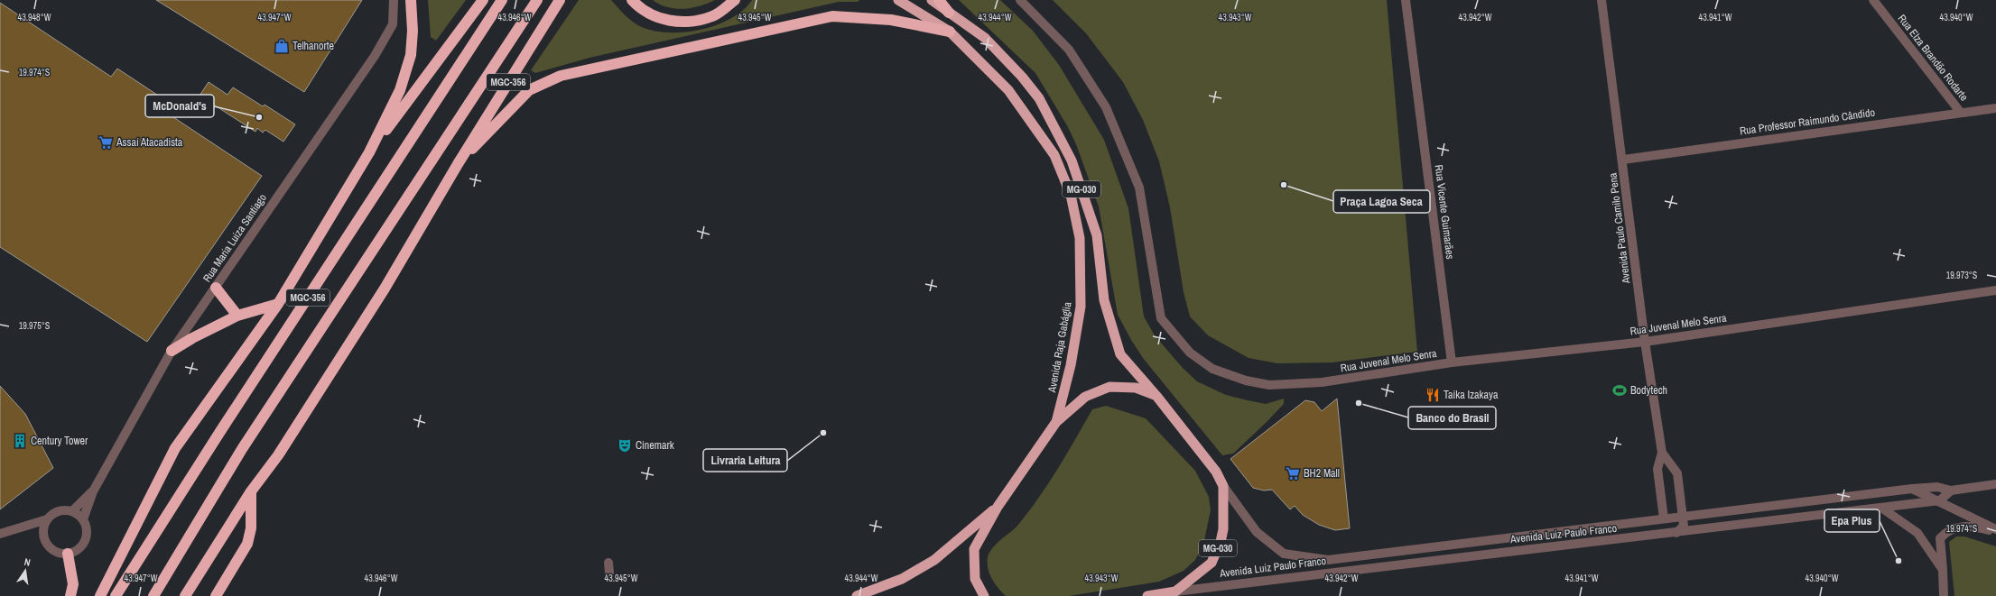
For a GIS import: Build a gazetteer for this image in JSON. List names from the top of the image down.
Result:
{
  "streets": {
    "highway": ["MGC-356", "MG-030", "Avenida Raja Gabáglia"],
    "street": [
      "Rua Elza Brandão Rodarte",
      "Rua Professor Raimundo Cândido",
      "Rua Vicente Guimarães",
      "Avenida Paulo Camilo Pena",
      "Rua Maria Luiza Santiago",
      "Rua Juvenal Melo Senra",
      "Avenida Luiz Paulo Franco"
    ]
  },
  "crossings": [
    ["Rua Elza Brandão Rodarte", "Rua Professor Raimundo Cândido"],
    ["Rua Professor Raimundo Cândido", "Avenida Paulo Camilo Pena"],
    ["MG-030", "Avenida Raja Gabáglia"],
    ["MG-030", "Avenida Luiz Paulo Franco"],
    ["Rua Vicente Guimarães", "Rua Juvenal Melo Senra"],
    ["Avenida Paulo Camilo Pena", "Rua Juvenal Melo Senra"],
    ["Avenida Paulo Camilo Pena", "Avenida Luiz Paulo Franco"]
  ],
  "places": {
    "shop": ["Telhanorte"],
    "other": [
      "McDonald's",
      "Praça Lagoa Seca",
      "Banco do Brasil",
      "Livraria Leitura",
      "Epa Plus"
    ],
    "supermarket": ["Assaí Atacadista", "BH2 Mall"],
    "sports": ["Bodytech"],
    "restaurant": ["Taika Izakaya"],
    "building": ["Century Tower"],
    "theatre": ["Cinemark"]
  },
  "north": "top",
  "coordinates": [
    "43.948°W",
    "43.947°W",
    "43.946°W",
    "43.945°W",
    "43.944°W",
    "43.943°W",
    "43.942°W",
    "43.941°W",
    "43.940°W",
    "19.974°S",
    "19.973°S",
    "19.975°S"
  ]
}
